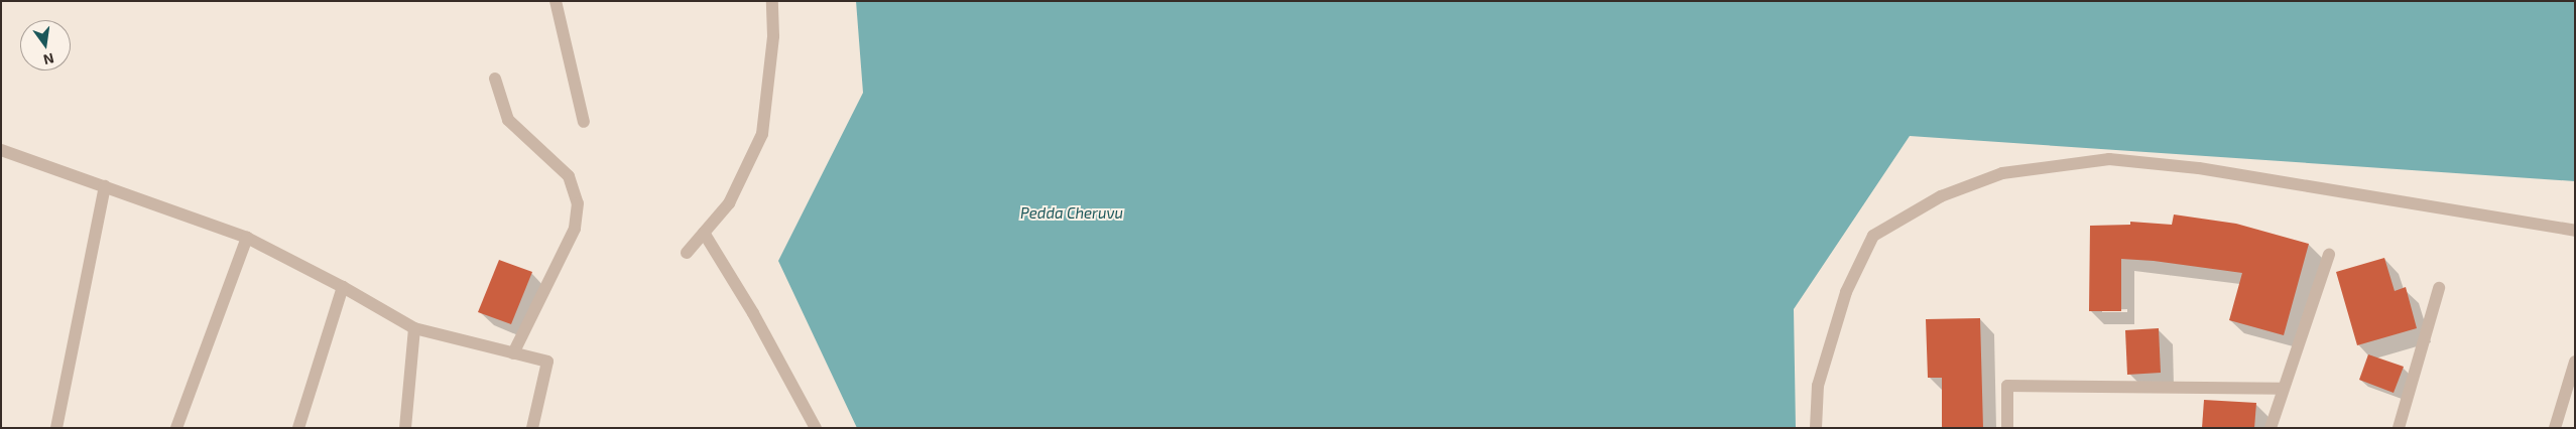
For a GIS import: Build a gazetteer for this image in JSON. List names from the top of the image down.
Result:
{
  "water": ["Pedda Cheruvu"],
  "north": "bottom"
}
